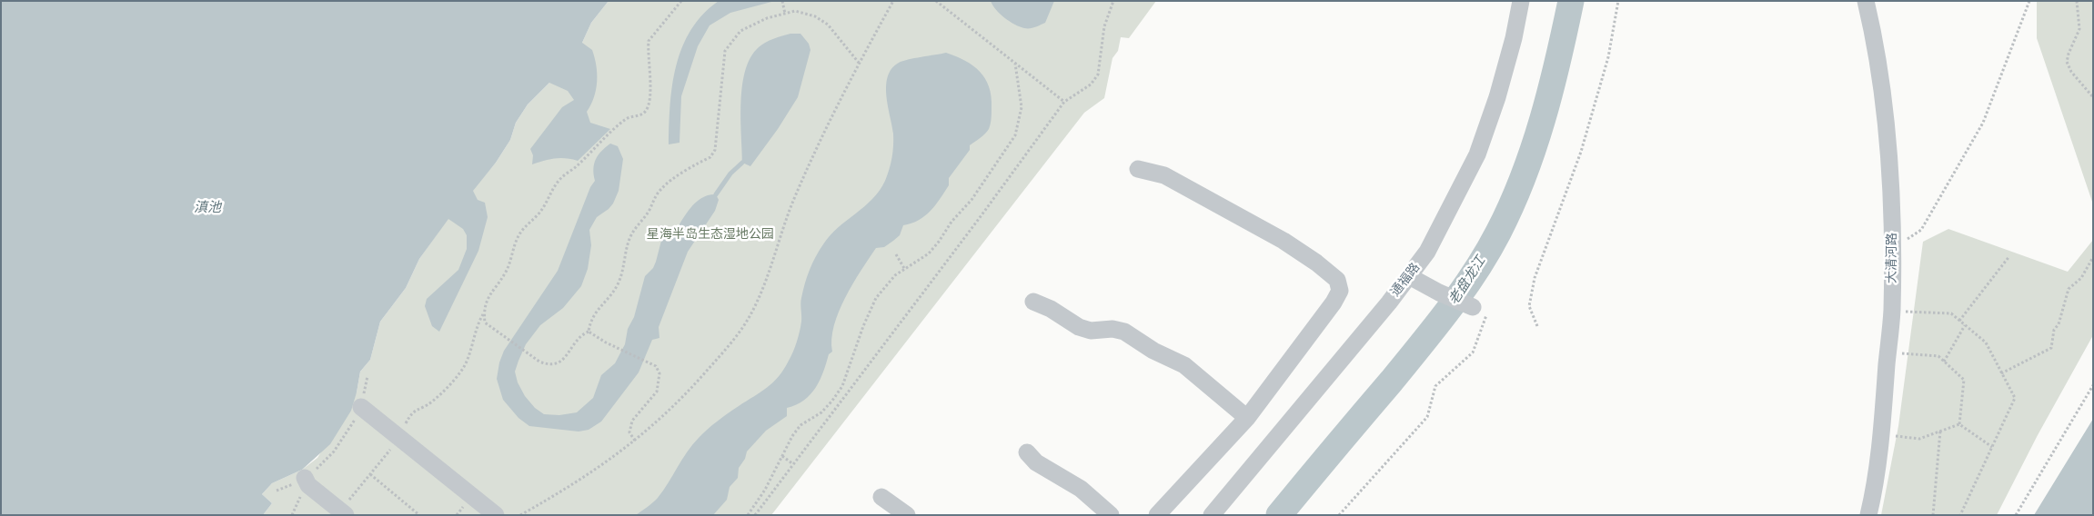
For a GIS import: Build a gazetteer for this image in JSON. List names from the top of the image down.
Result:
{
  "streets": {
    "street": ["大清河路", "通福路"]
  },
  "water": ["滇池", "老盘龙江"],
  "parks": ["星海半岛生态湿地公园"]
}
